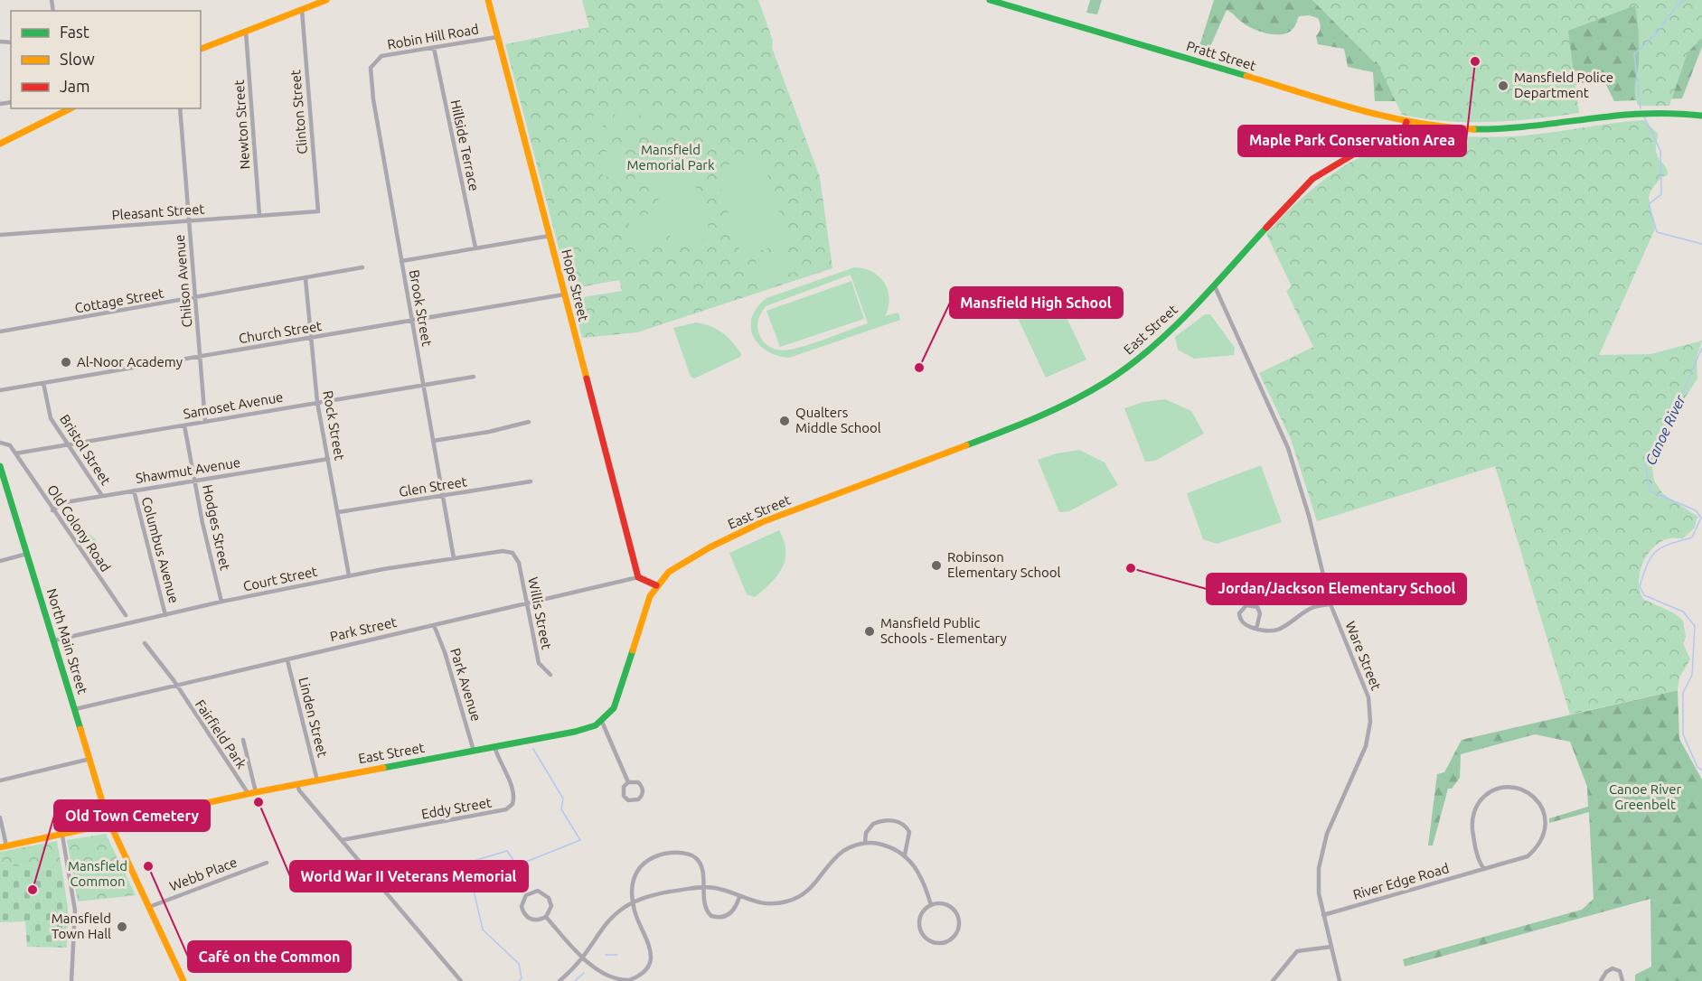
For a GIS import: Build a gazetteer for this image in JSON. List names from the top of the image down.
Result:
{
  "streets": {
    "main road": [
      "Pratt Street",
      "Hope Street",
      "East Street",
      "North Main Street"
    ],
    "street": [
      "Robin Hill Road",
      "Clinton Street",
      "Newton Street",
      "Hillside Terrace",
      "Pleasant Street",
      "Chilson Avenue",
      "Cottage Street",
      "Brook Street",
      "Church Street",
      "Samoset Avenue",
      "Rock Street",
      "Bristol Street",
      "Shawmut Avenue",
      "Glen Street",
      "Hodges Street",
      "Old Colony Road",
      "Columbus Avenue",
      "Court Street",
      "Willis Street",
      "Park Street",
      "Ware Street",
      "Park Avenue",
      "Linden Street",
      "Fairfield Park",
      "Eddy Street",
      "Webb Place",
      "River Edge Road"
    ]
  },
  "crossings": [
    ["Robin Hill Road", "Hillside Terrace"],
    ["Robin Hill Road", "Hope Street"],
    ["Robin Hill Road", "Brook Street"],
    ["Pratt Street", "East Street"],
    ["Clinton Street", "Pleasant Street"],
    ["Newton Street", "Pleasant Street"],
    ["Pleasant Street", "Chilson Avenue"],
    ["Chilson Avenue", "Cottage Street"],
    ["Chilson Avenue", "Church Street"],
    ["Chilson Avenue", "Samoset Avenue"],
    ["Hope Street", "Church Street"],
    ["Hope Street", "Park Street"],
    ["Cottage Street", "Rock Street"],
    ["Brook Street", "Church Street"],
    ["Brook Street", "Samoset Avenue"],
    ["Brook Street", "Glen Street"],
    ["Brook Street", "Court Street"],
    ["East Street", "North Main Street"],
    ["East Street", "Ware Street"],
    ["East Street", "Park Avenue"],
    ["East Street", "Linden Street"],
    ["East Street", "Fairfield Park"],
    ["East Street", "Eddy Street"],
    ["Church Street", "Rock Street"],
    ["Church Street", "Bristol Street"],
    ["Samoset Avenue", "Rock Street"],
    ["Samoset Avenue", "Bristol Street"],
    ["Samoset Avenue", "Hodges Street"],
    ["Samoset Avenue", "Old Colony Road"],
    ["Rock Street", "Shawmut Avenue"],
    ["Rock Street", "Glen Street"],
    ["Rock Street", "Court Street"],
    ["Bristol Street", "Shawmut Avenue"],
    ["Shawmut Avenue", "Hodges Street"],
    ["Shawmut Avenue", "Old Colony Road"],
    ["Shawmut Avenue", "Columbus Avenue"],
    ["Hodges Street", "Court Street"],
    ["Columbus Avenue", "Court Street"],
    ["Court Street", "Willis Street"],
    ["Court Street", "North Main Street"],
    ["Willis Street", "Park Street"],
    ["Park Street", "North Main Street"],
    ["Park Street", "Park Avenue"],
    ["Park Street", "Linden Street"],
    ["Park Street", "Fairfield Park"],
    ["North Main Street", "Webb Place"],
    ["Ware Street", "River Edge Road"]
  ],
  "water": ["Canoe River"],
  "parks": ["Mansfield Memorial Park", "Canoe River Greenbelt", "Mansfield Common"],
  "places": [
    "Maple Park Conservation Area",
    "Mansfield Police Department",
    "Al-Noor Academy",
    "Mansfield High School",
    "Qualters Middle School",
    "Robinson Elementary School",
    "Jordan/Jackson Elementary School",
    "Mansfield Public Schools - Elementary",
    "World War II Veterans Memorial",
    "Café on the Common",
    "Old Town Cemetery",
    "Mansfield Town Hall"
  ],
  "legend": ["Fast", "Slow", "Jam"]
}
